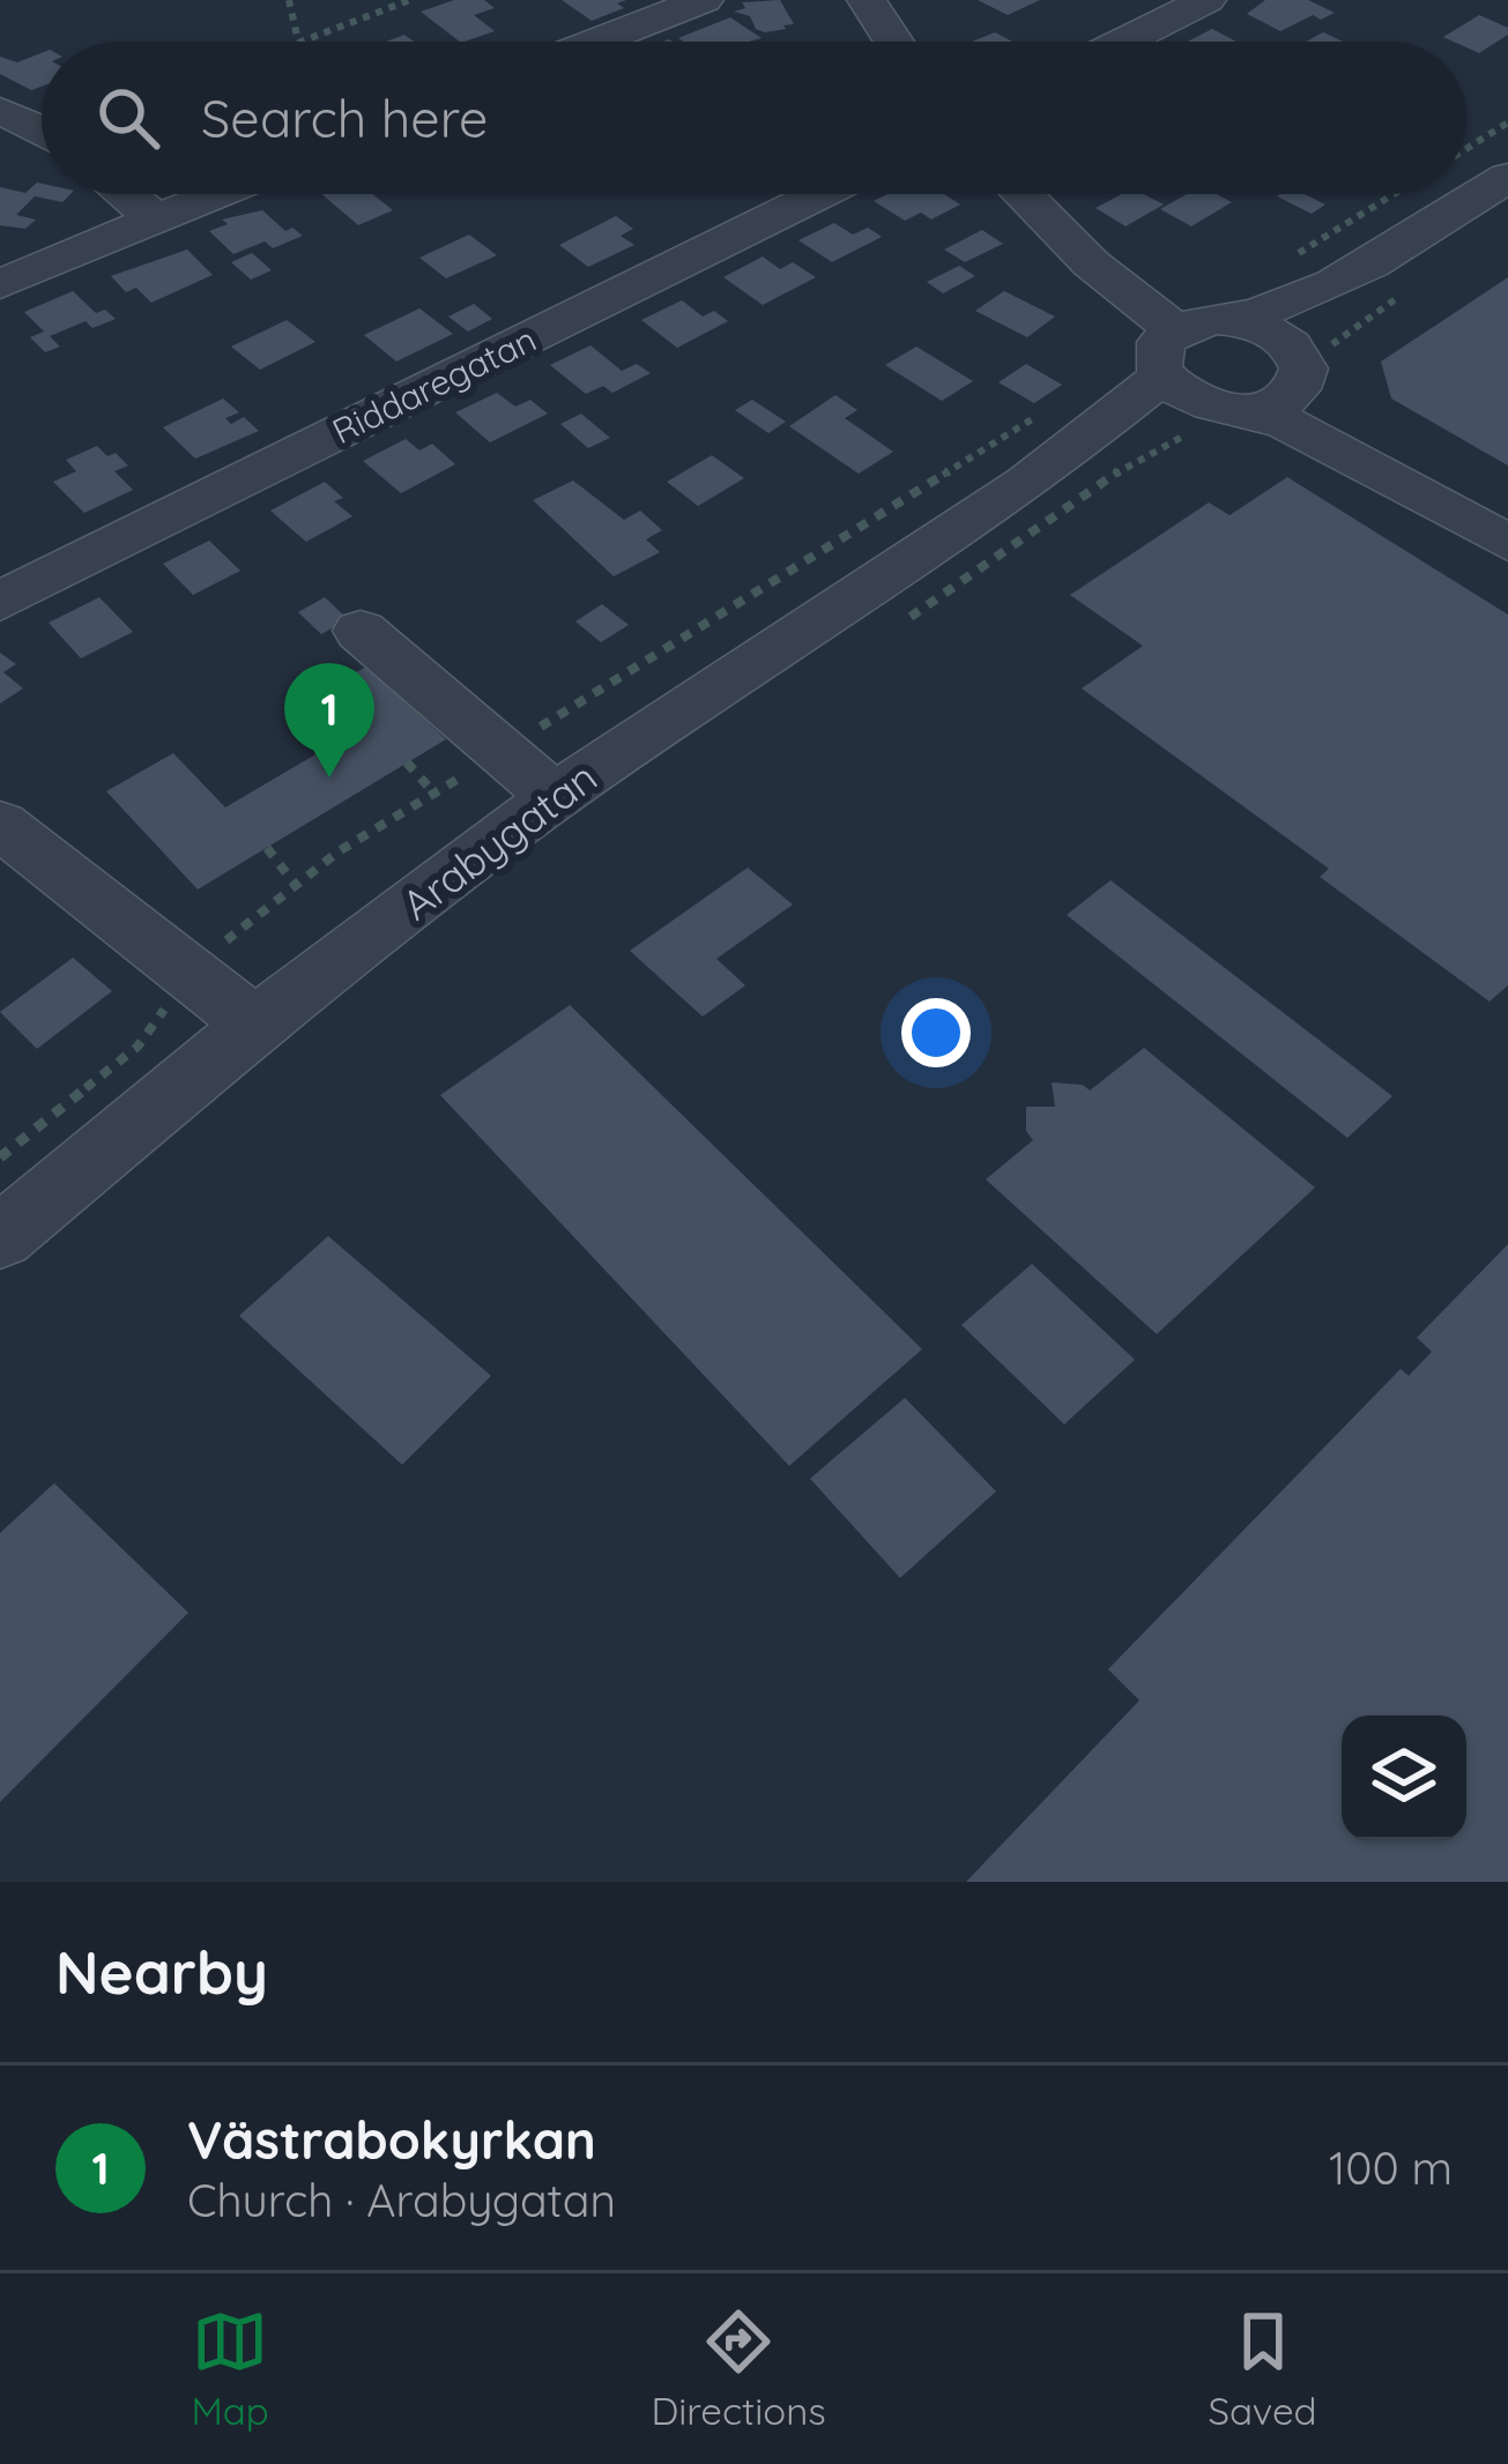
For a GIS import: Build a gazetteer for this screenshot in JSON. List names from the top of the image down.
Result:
{
  "streets": {
    "street": ["Riddaregatan", "Arabygatan"]
  },
  "page": {
    "search": "Search here",
    "pins": "1",
    "heading": "Nearby",
    "list": [
      {
        "mark": "1",
        "name": "Västrabokyrkan",
        "note": "Church · Arabygatan",
        "value": "100 m"
      }
    ],
    "nav": ["Map", "Directions", "Saved"]
  }
}
